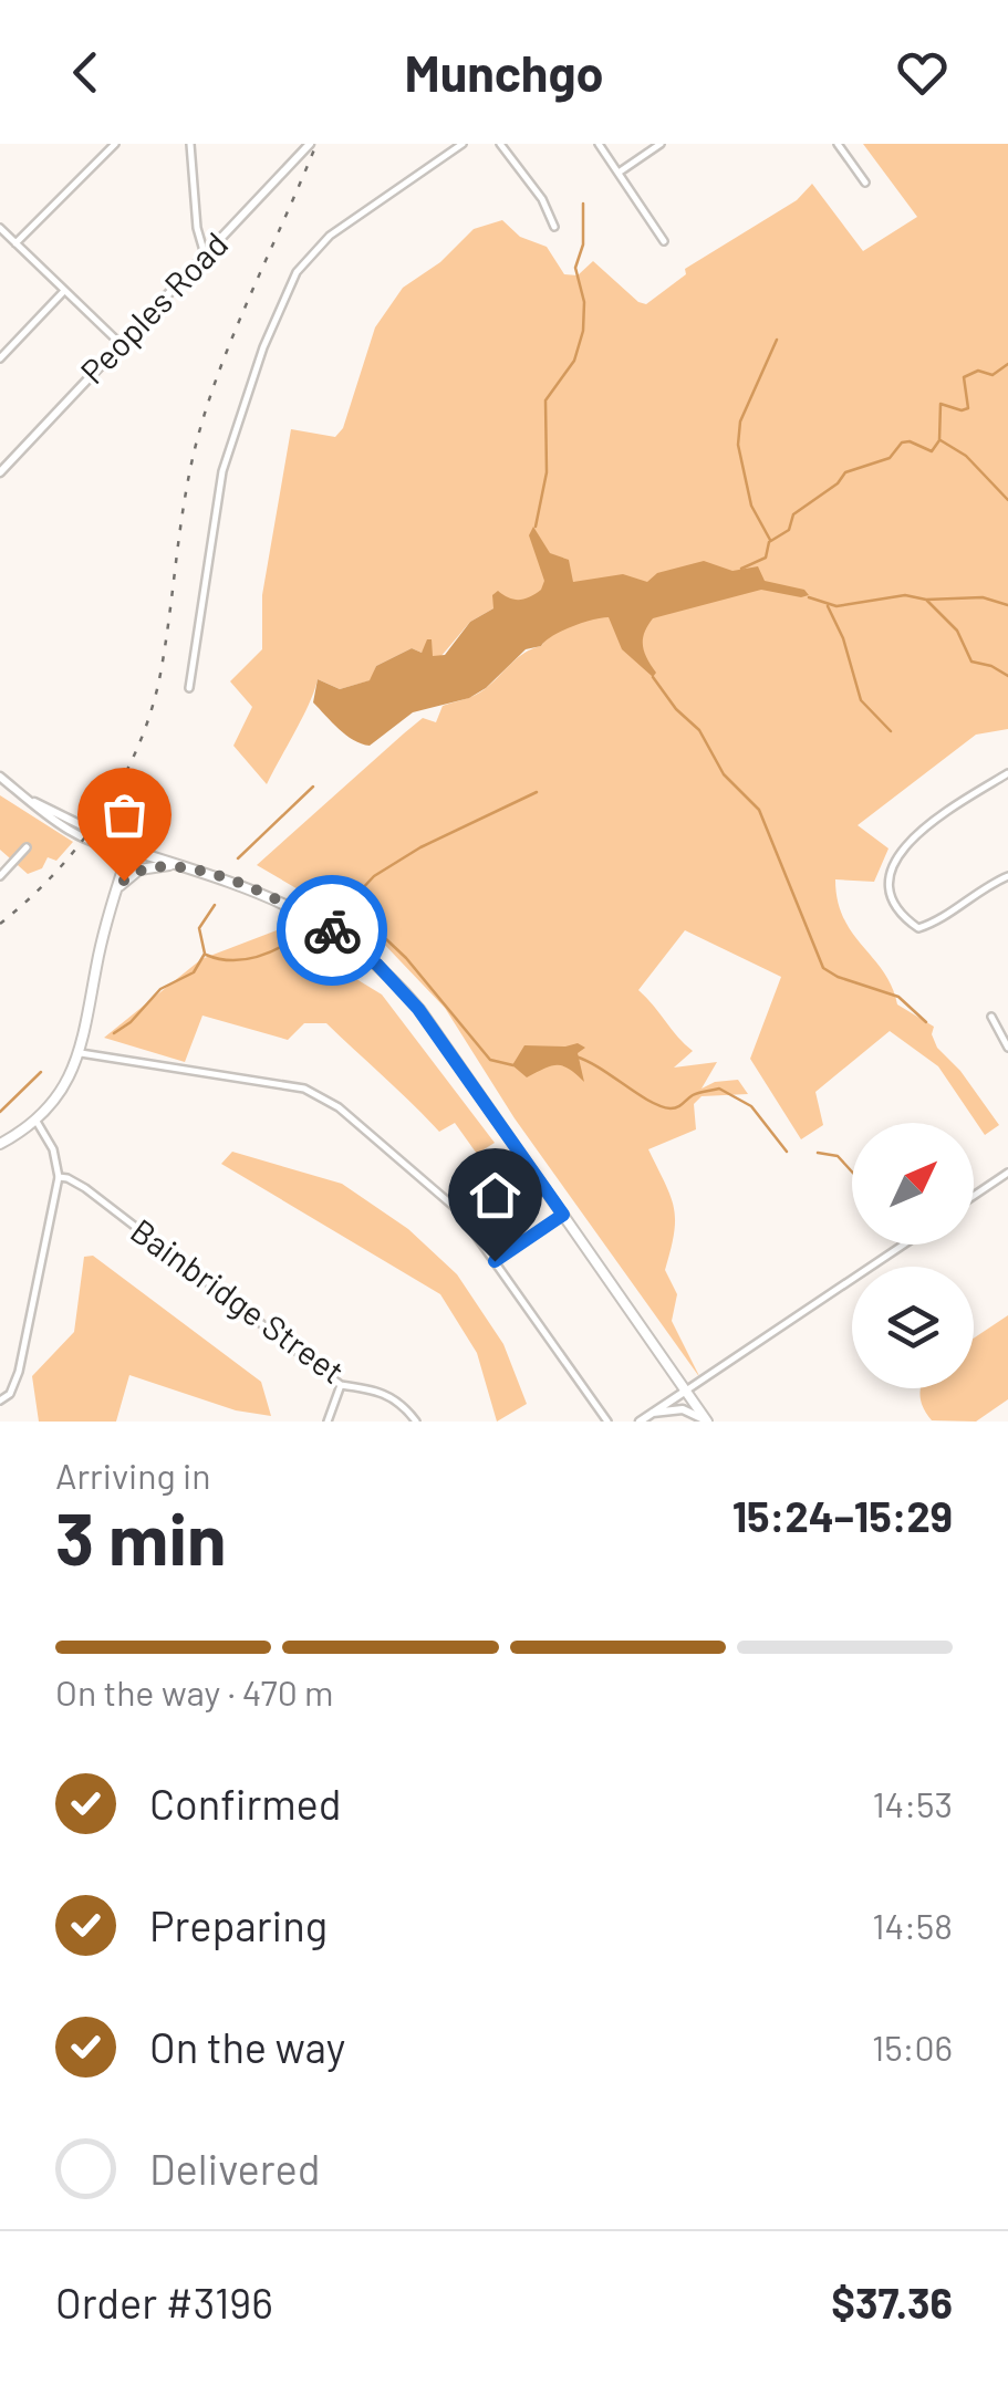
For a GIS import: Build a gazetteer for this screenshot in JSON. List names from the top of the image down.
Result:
{
  "streets": {
    "main road": ["Peoples Road"],
    "street": ["Bainbridge Street"]
  },
  "north": "top right",
  "page": {
    "header": "Munchgo",
    "heading": ["3 min", "Arriving in", "15:24–15:29"],
    "panel": ["Order #3196", "$37.36"],
    "bar": "On the way · 470 m",
    "list": [
      ["Confirmed", "14:53"],
      ["Preparing", "14:58"],
      ["On the way", "15:06"],
      "Delivered"
    ]
  }
}
